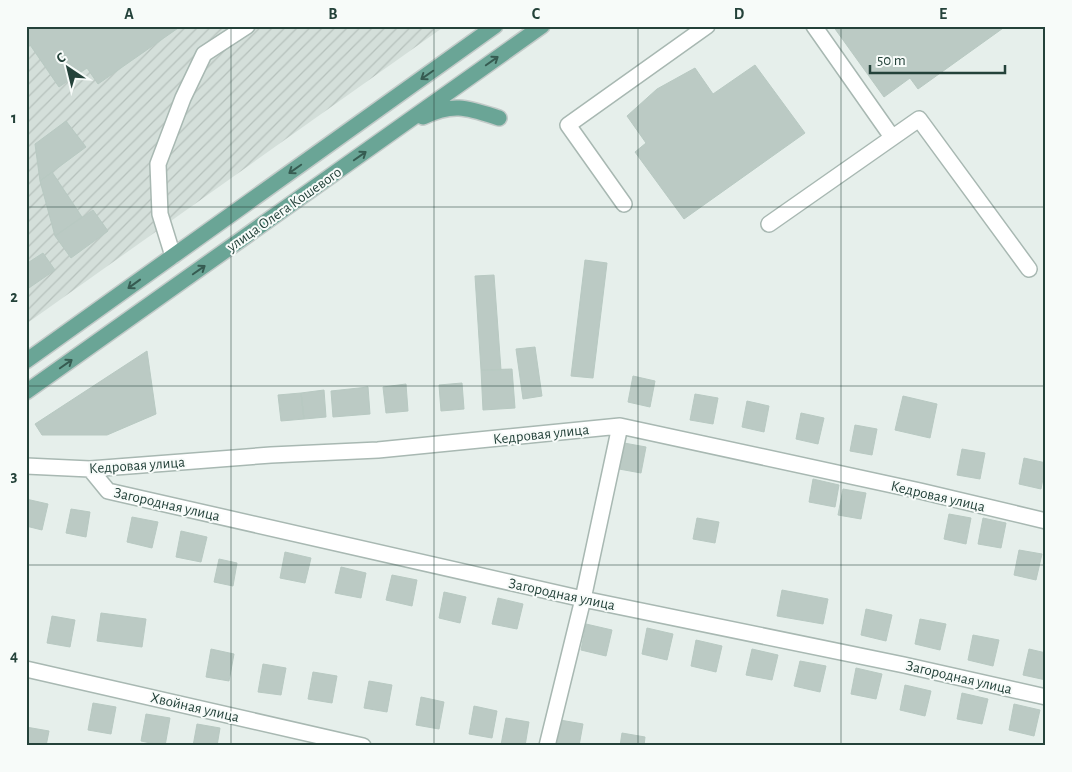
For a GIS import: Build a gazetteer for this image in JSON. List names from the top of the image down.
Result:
{
  "streets": {
    "main road": ["улица Олега Кошевого"],
    "street": ["Кедровая улица", "Загородная улица", "Хвойная улица"]
  },
  "crossings": [
    ["Кедровая улица", "Загородная улица"]
  ],
  "scale_bar": "50 m",
  "north": "top left",
  "grid": {
    "columns": [
      "A",
      "B",
      "C",
      "D",
      "E"
    ],
    "rows": [
      "1",
      "2",
      "3",
      "4"
    ]
  }
}
